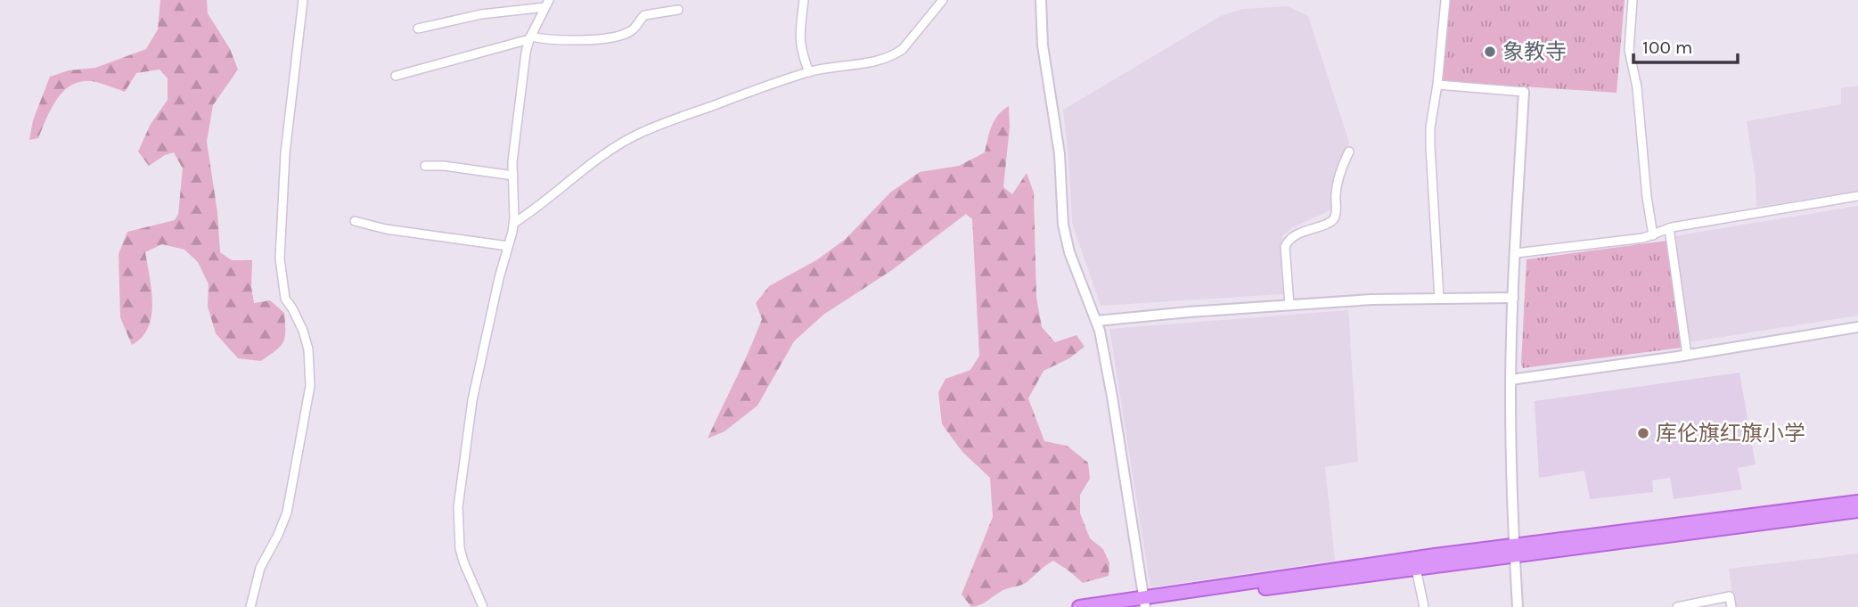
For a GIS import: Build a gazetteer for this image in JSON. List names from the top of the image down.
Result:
{
  "places": ["象教寺", "库伦旗红旗小学"],
  "scale_bar": "100 m"
}
